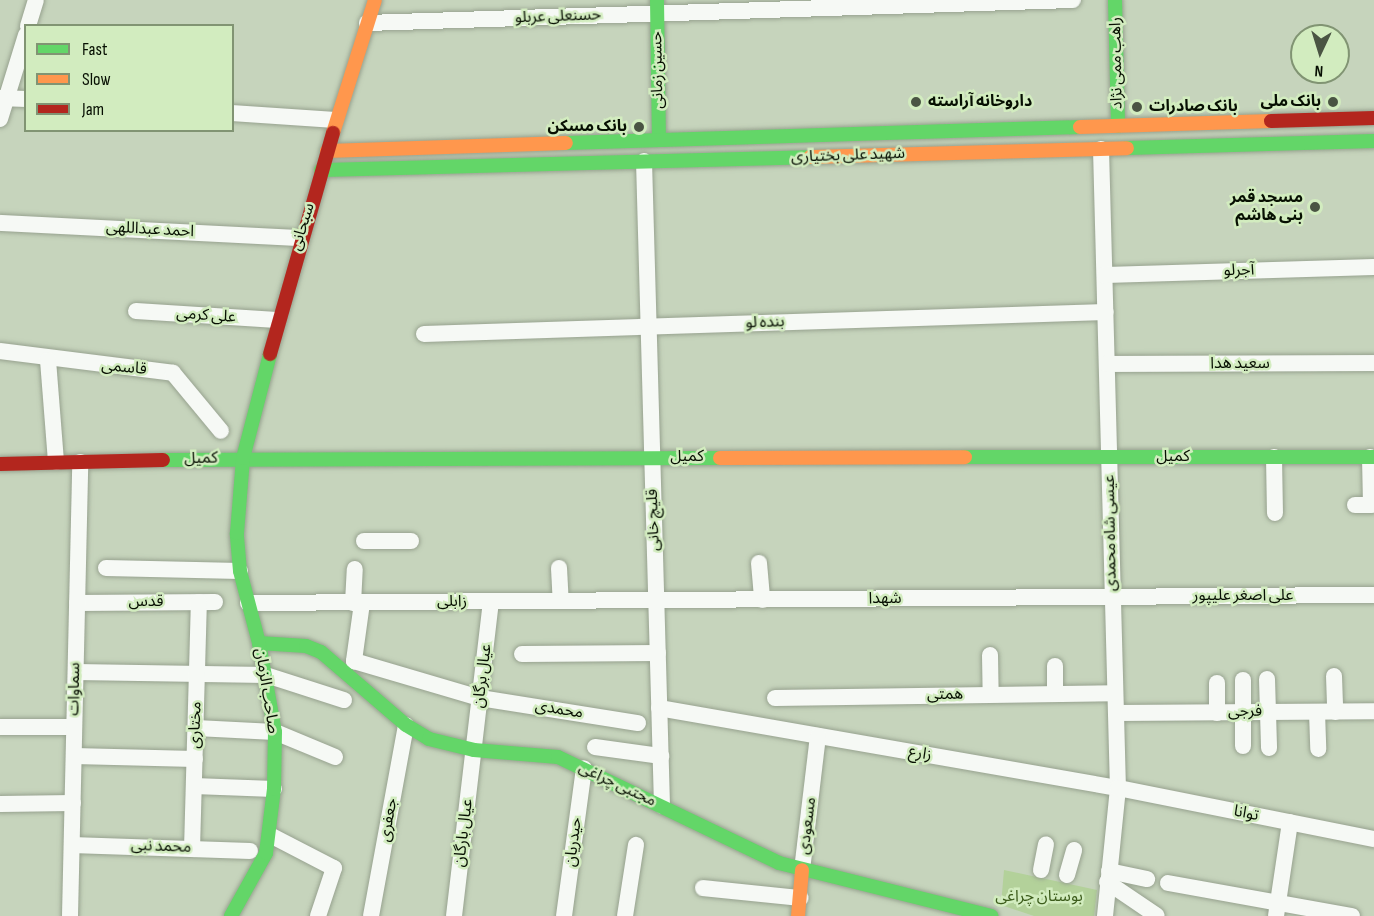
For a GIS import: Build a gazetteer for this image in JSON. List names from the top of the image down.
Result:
{
  "streets": {
    "main road": [
      "راهب ممی نژاد",
      "حسین زمانی",
      "شهید علی بختیاری",
      "سبحانی",
      "کمیل",
      "صاحب الزمان",
      "مجتبی چراغی",
      "مسعودی"
    ],
    "street": [
      "حسنعلی عربلو",
      "احمد عبداللهی",
      "آجرلو",
      "علی کرمی",
      "بنده لو",
      "سعید هدا",
      "قاسمی",
      "قلیچ خانی",
      "عیسی شاه محمدی",
      "علی اصغر علیپور",
      "شهدا",
      "قدس",
      "زابلی",
      "عیال برگان",
      "سماوات",
      "همتی",
      "محمدی",
      "فرجی",
      "مختاری",
      "زارع",
      "توانا",
      "جعفری",
      "عیال بارگان",
      "حیدریان",
      "محمد نبی"
    ]
  },
  "crossings": [
    ["حسنعلی عربلو", "حسین زمانی"],
    ["حسنعلی عربلو", "سبحانی"],
    ["راهب ممی نژاد", "شهید علی بختیاری"],
    ["راهب ممی نژاد", "عیسی شاه محمدی"],
    ["حسین زمانی", "شهید علی بختیاری"],
    ["حسین زمانی", "قلیچ خانی"],
    ["شهید علی بختیاری", "سبحانی"],
    ["شهید علی بختیاری", "قلیچ خانی"],
    ["شهید علی بختیاری", "عیسی شاه محمدی"],
    ["سبحانی", "احمد عبداللهی"],
    ["سبحانی", "علی کرمی"],
    ["سبحانی", "کمیل"],
    ["سبحانی", "صاحب الزمان"],
    ["آجرلو", "عیسی شاه محمدی"],
    ["بنده لو", "قلیچ خانی"],
    ["بنده لو", "عیسی شاه محمدی"],
    ["سعید هدا", "عیسی شاه محمدی"],
    ["کمیل", "قلیچ خانی"],
    ["کمیل", "عیسی شاه محمدی"],
    ["کمیل", "سماوات"],
    ["کمیل", "صاحب الزمان"],
    ["قلیچ خانی", "شهدا"],
    ["قلیچ خانی", "زابلی"],
    ["قلیچ خانی", "زارع"],
    ["قلیچ خانی", "مجتبی چراغی"],
    ["عیسی شاه محمدی", "علی اصغر علیپور"],
    ["عیسی شاه محمدی", "شهدا"],
    ["عیسی شاه محمدی", "همتی"],
    ["عیسی شاه محمدی", "فرجی"],
    ["عیسی شاه محمدی", "زارع"],
    ["عیسی شاه محمدی", "توانا"],
    ["علی اصغر علیپور", "شهدا"],
    ["شهدا", "زابلی"],
    ["قدس", "سماوات"],
    ["قدس", "مختاری"],
    ["زابلی", "عیال برگان"],
    ["زابلی", "صاحب الزمان"],
    ["زابلی", "محمدی"],
    ["عیال برگان", "محمدی"],
    ["عیال برگان", "مجتبی چراغی"],
    ["عیال برگان", "عیال بارگان"],
    ["سماوات", "محمد نبی"],
    ["صاحب الزمان", "مجتبی چراغی"],
    ["مختاری", "محمد نبی"],
    ["زارع", "توانا"],
    ["زارع", "مسعودی"],
    ["مجتبی چراغی", "جعفری"],
    ["مجتبی چراغی", "مسعودی"],
    ["مجتبی چراغی", "عیال بارگان"],
    ["مجتبی چراغی", "حیدریان"]
  ],
  "parks": ["بوستان چراغی"],
  "places": [
    "داروخانه آراسته",
    "بانک ملی",
    "بانک صادرات",
    "بانک مسکن",
    "مسجد قمر بنی هاشم"
  ],
  "legend": ["Fast", "Slow", "Jam"],
  "north": "bottom"
}
